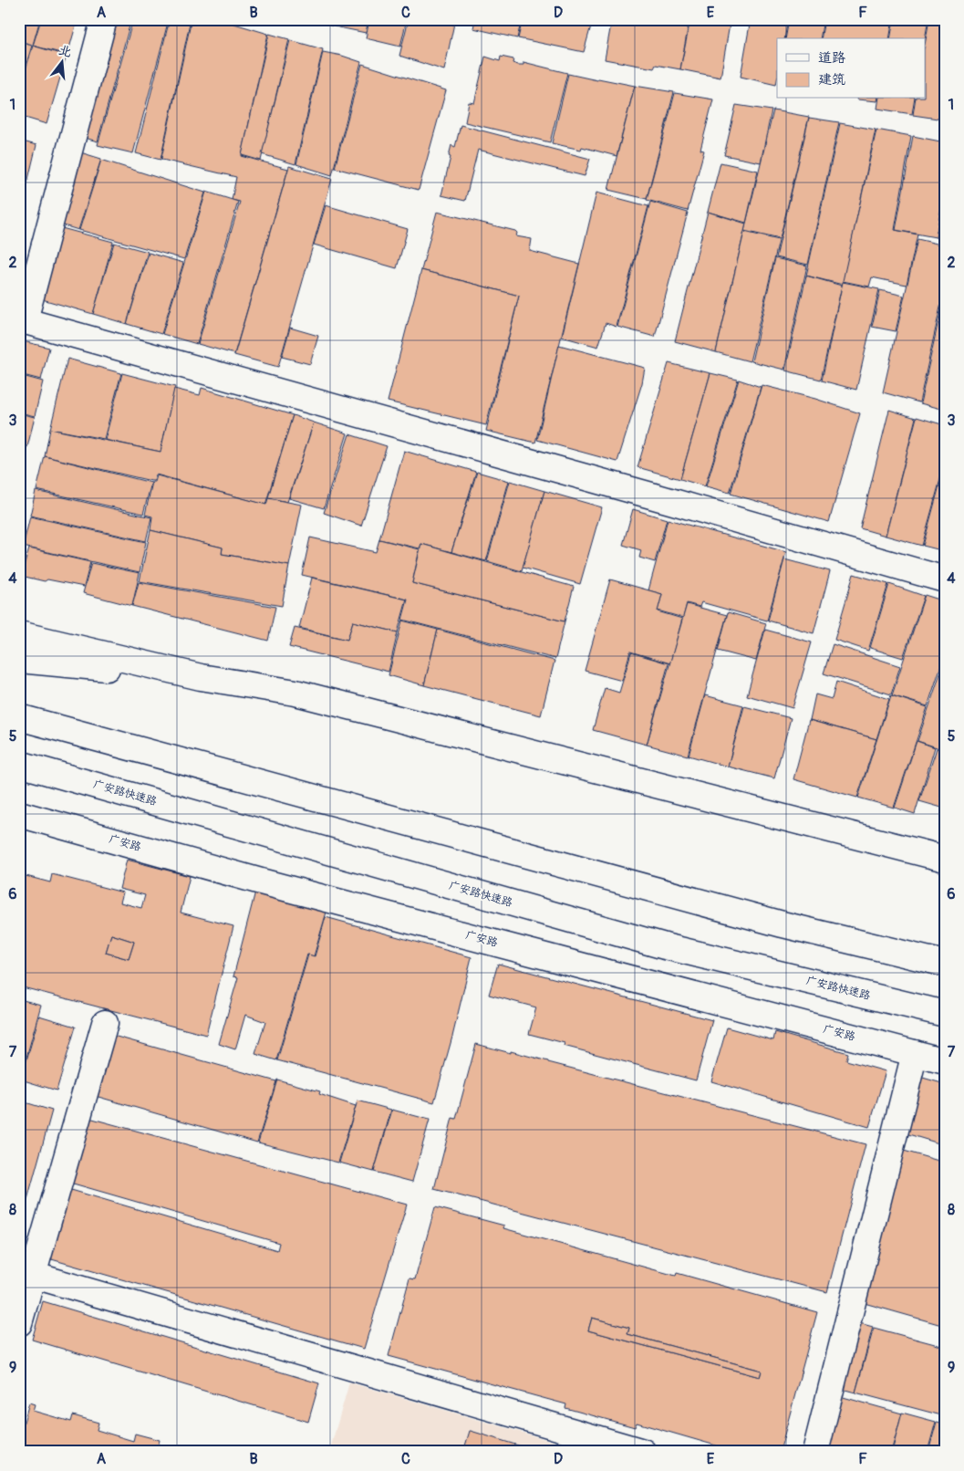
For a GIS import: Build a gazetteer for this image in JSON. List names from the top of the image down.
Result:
{
  "streets": {
    "main road": ["广安路快速路", "广安路"]
  },
  "legend": ["道路", "建筑"],
  "north": "top",
  "grid": {
    "columns": [
      "A",
      "B",
      "C",
      "D",
      "E",
      "F"
    ],
    "rows": [
      "1",
      "2",
      "3",
      "4",
      "5",
      "6",
      "7",
      "8",
      "9"
    ]
  }
}
